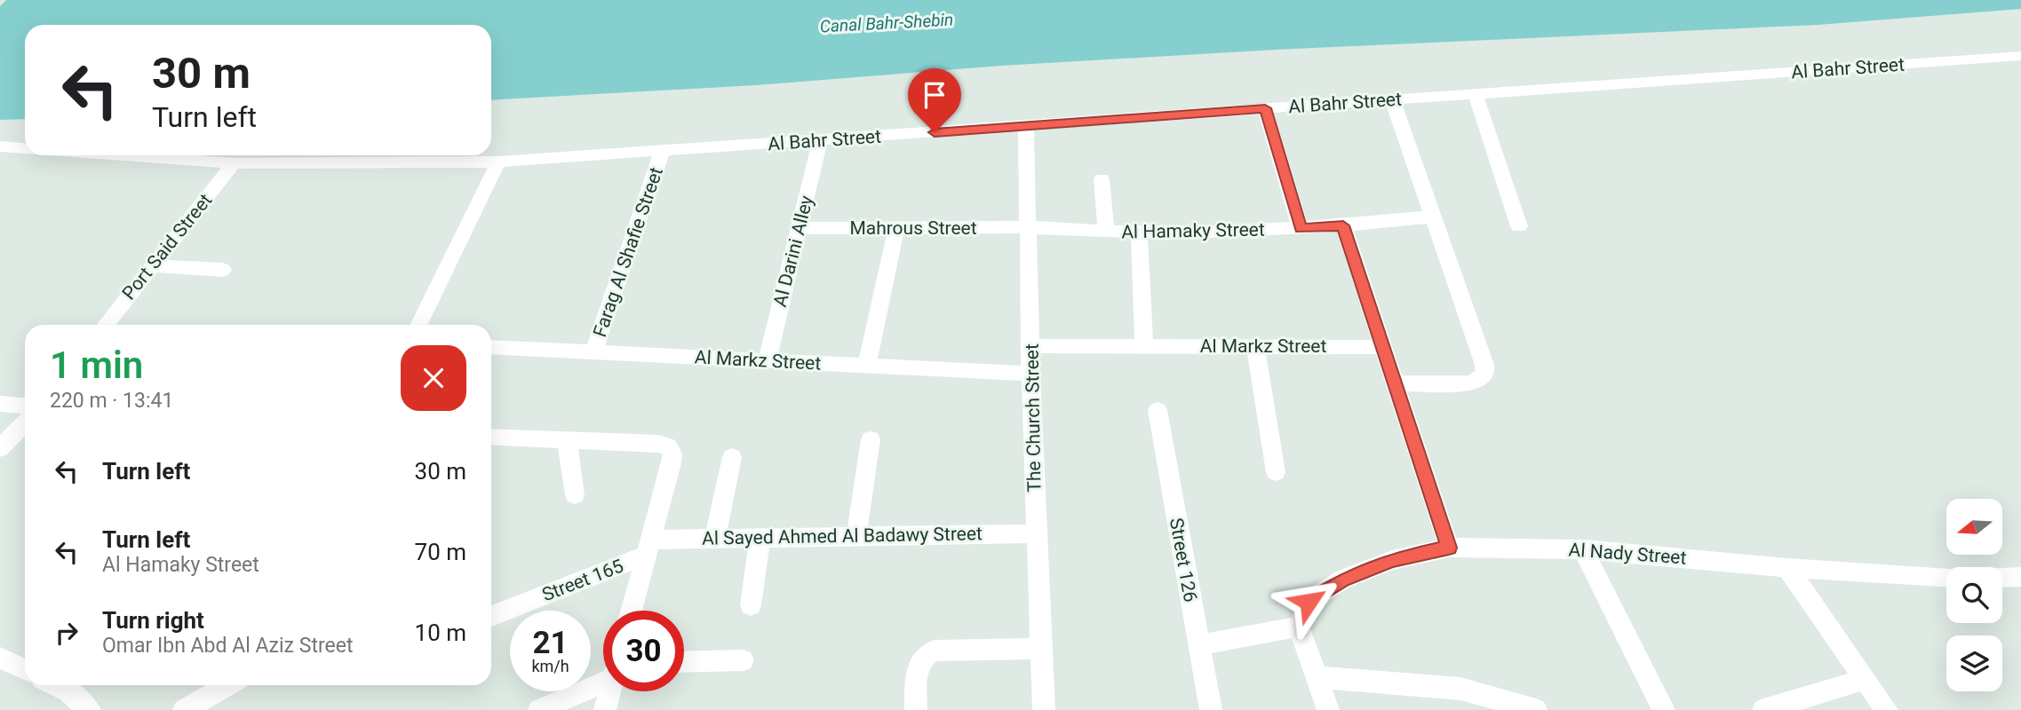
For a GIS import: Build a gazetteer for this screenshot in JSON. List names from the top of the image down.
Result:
{
  "streets": {
    "street": [
      "Al Bahr Street",
      "Mahrous Street",
      "Al Hamaky Street",
      "Port Said Street",
      "Al Darini Alley",
      "Farag Al Shafie Street",
      "Al Markz Street",
      "The Church Street",
      "Al Sayed Ahmed Al Badawy Street",
      "Al Nady Street",
      "Street 126",
      "Street 165"
    ]
  },
  "crossings": [
    ["Al Bahr Street", "Port Said Street"],
    ["Al Bahr Street", "Al Darini Alley"],
    ["Al Bahr Street", "Farag Al Shafie Street"],
    ["Al Bahr Street", "The Church Street"],
    ["Mahrous Street", "Al Hamaky Street"],
    ["Mahrous Street", "Al Darini Alley"],
    ["Mahrous Street", "The Church Street"],
    ["Al Hamaky Street", "The Church Street"],
    ["Al Darini Alley", "Al Markz Street"],
    ["Farag Al Shafie Street", "Al Markz Street"],
    ["Al Markz Street", "The Church Street"],
    ["The Church Street", "Al Sayed Ahmed Al Badawy Street"],
    ["Al Sayed Ahmed Al Badawy Street", "Street 165"]
  ],
  "water": ["Canal Bahr-Shebin"],
  "north": "left",
  "page": {
    "turn": ["30 m", "Turn left"],
    "heading": ["1 min", "220 m · 13:41"],
    "list": [
      {
        "name": "Turn left",
        "value": "30 m"
      },
      {
        "name": "Turn left",
        "note": "Al Hamaky Street",
        "value": "70 m"
      },
      {
        "name": "Turn right",
        "note": "Omar Ibn Abd Al Aziz Street",
        "value": "10 m"
      }
    ],
    "speed": "21 km/h",
    "limit": "30"
  }
}
